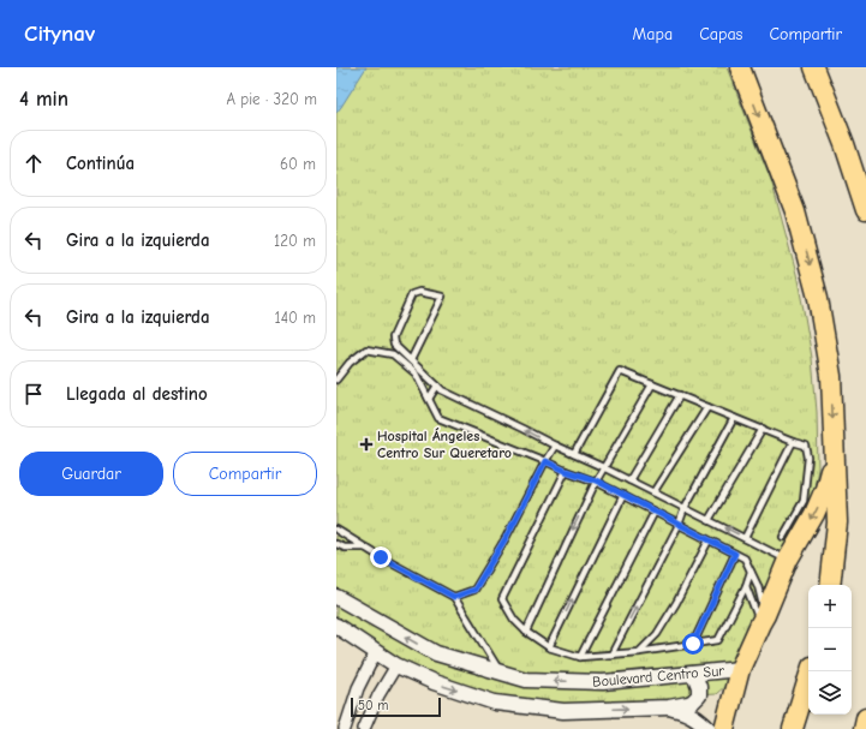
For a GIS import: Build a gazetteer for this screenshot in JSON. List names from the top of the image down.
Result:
{
  "streets": {
    "street": ["Boulevard Centro Sur"]
  },
  "places": {
    "health": ["Hospital Ángeles Centro Sur Queretaro"]
  },
  "scale_bar": "50 m",
  "page": {
    "header": "Citynav",
    "nav": ["Mapa", "Capas", "Compartir"],
    "heading": ["4 min", "A pie · 320 m"],
    "list": [
      ["Continúa", "60 m"],
      ["Gira a la izquierda", "120 m"],
      ["Gira a la izquierda", "140 m"],
      "Llegada al destino"
    ],
    "buttons": ["Guardar", "Compartir"],
    "map_buttons": ["+", "−"],
    "scale": "50 m"
  }
}
